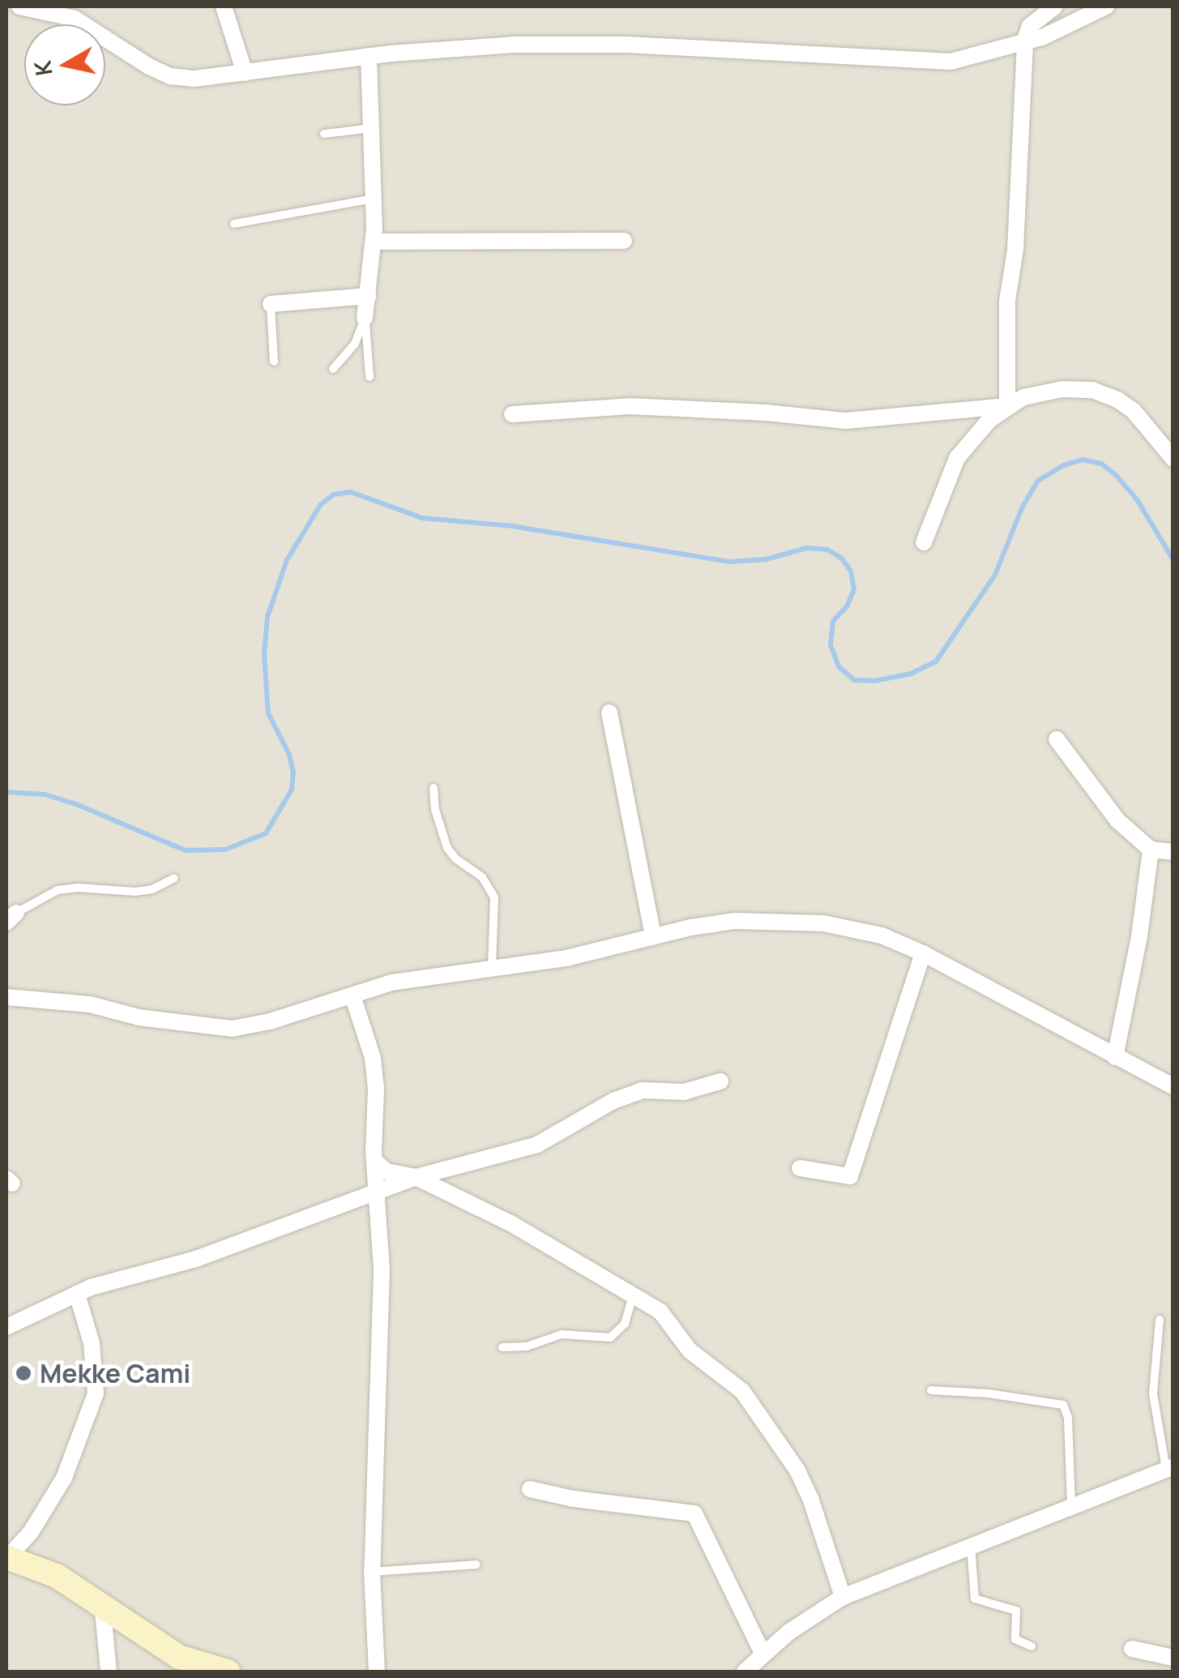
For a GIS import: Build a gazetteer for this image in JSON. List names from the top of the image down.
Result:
{
  "places": ["Mekke Cami"],
  "north": "left"
}
